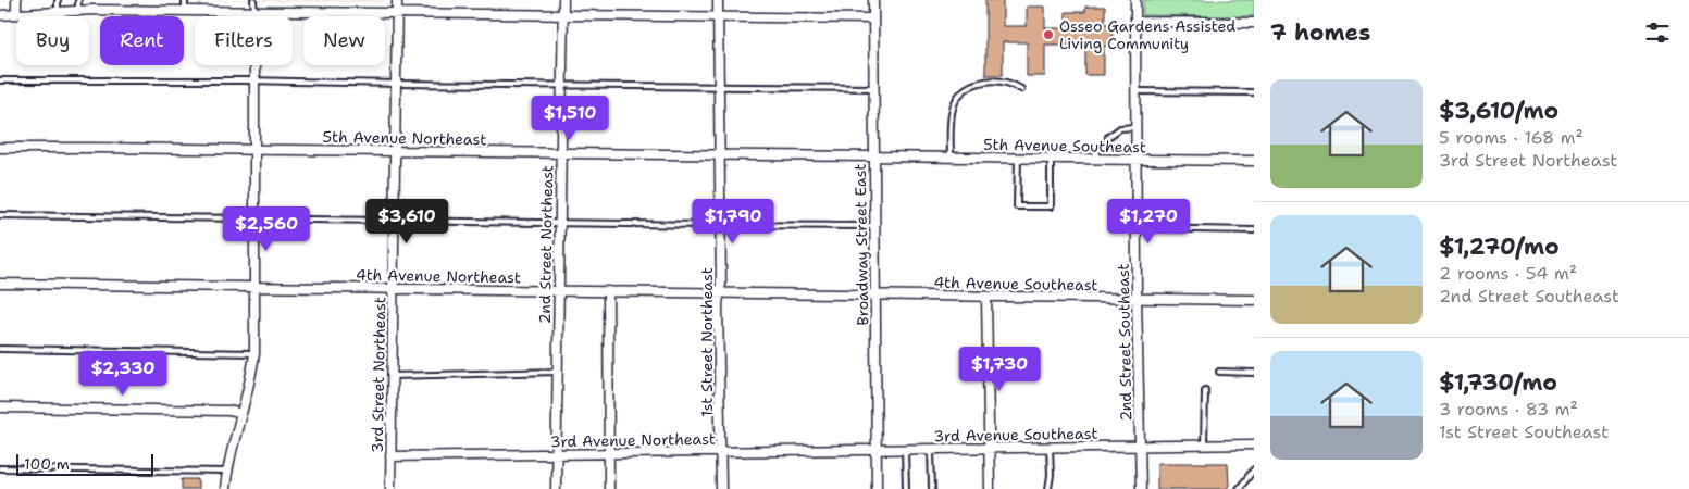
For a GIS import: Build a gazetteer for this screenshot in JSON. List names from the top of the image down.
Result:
{
  "streets": {
    "street": [
      "5th Avenue Northeast",
      "5th Avenue Southeast",
      "2nd Street Northeast",
      "Broadway Street East",
      "4th Avenue Northeast",
      "4th Avenue Southeast",
      "1st Street Northeast",
      "2nd Street Southeast",
      "3rd Street Northeast",
      "3rd Avenue Southeast",
      "3rd Avenue Northeast"
    ]
  },
  "crossings": [
    ["5th Avenue Northeast", "5th Avenue Southeast"],
    ["5th Avenue Northeast", "2nd Street Northeast"],
    ["5th Avenue Northeast", "Broadway Street East"],
    ["5th Avenue Northeast", "1st Street Northeast"],
    ["5th Avenue Northeast", "3rd Street Northeast"],
    ["5th Avenue Southeast", "Broadway Street East"],
    ["5th Avenue Southeast", "2nd Street Southeast"],
    ["2nd Street Northeast", "4th Avenue Northeast"],
    ["2nd Street Northeast", "3rd Avenue Northeast"],
    ["Broadway Street East", "4th Avenue Northeast"],
    ["Broadway Street East", "4th Avenue Southeast"],
    ["Broadway Street East", "3rd Avenue Southeast"],
    ["Broadway Street East", "3rd Avenue Northeast"],
    ["4th Avenue Northeast", "4th Avenue Southeast"],
    ["4th Avenue Northeast", "1st Street Northeast"],
    ["4th Avenue Northeast", "3rd Street Northeast"],
    ["4th Avenue Southeast", "2nd Street Southeast"],
    ["1st Street Northeast", "3rd Avenue Northeast"],
    ["2nd Street Southeast", "3rd Avenue Southeast"],
    ["3rd Street Northeast", "3rd Avenue Northeast"],
    ["3rd Avenue Southeast", "3rd Avenue Northeast"]
  ],
  "places": ["Osseo Gardens Assisted Living Community"],
  "scale_bar": "100 m",
  "page": {
    "heading": "7 homes",
    "chip": [
      "Buy",
      "Rent",
      "Filters",
      "New"
    ],
    "list": [
      {
        "name": "$3,610/mo",
        "note": "5 rooms · 168 m² · 3rd Street Northeast"
      },
      {
        "name": "$1,270/mo",
        "note": "2 rooms · 54 m² · 2nd Street Southeast"
      },
      {
        "name": "$1,730/mo",
        "note": "3 rooms · 83 m² · 1st Street Southeast"
      }
    ],
    "price": [
      "$1,510",
      "$3,610",
      "$1,790",
      "$1,270",
      "$2,560",
      "$1,730",
      "$2,330"
    ],
    "scale": "100 m"
  }
}
